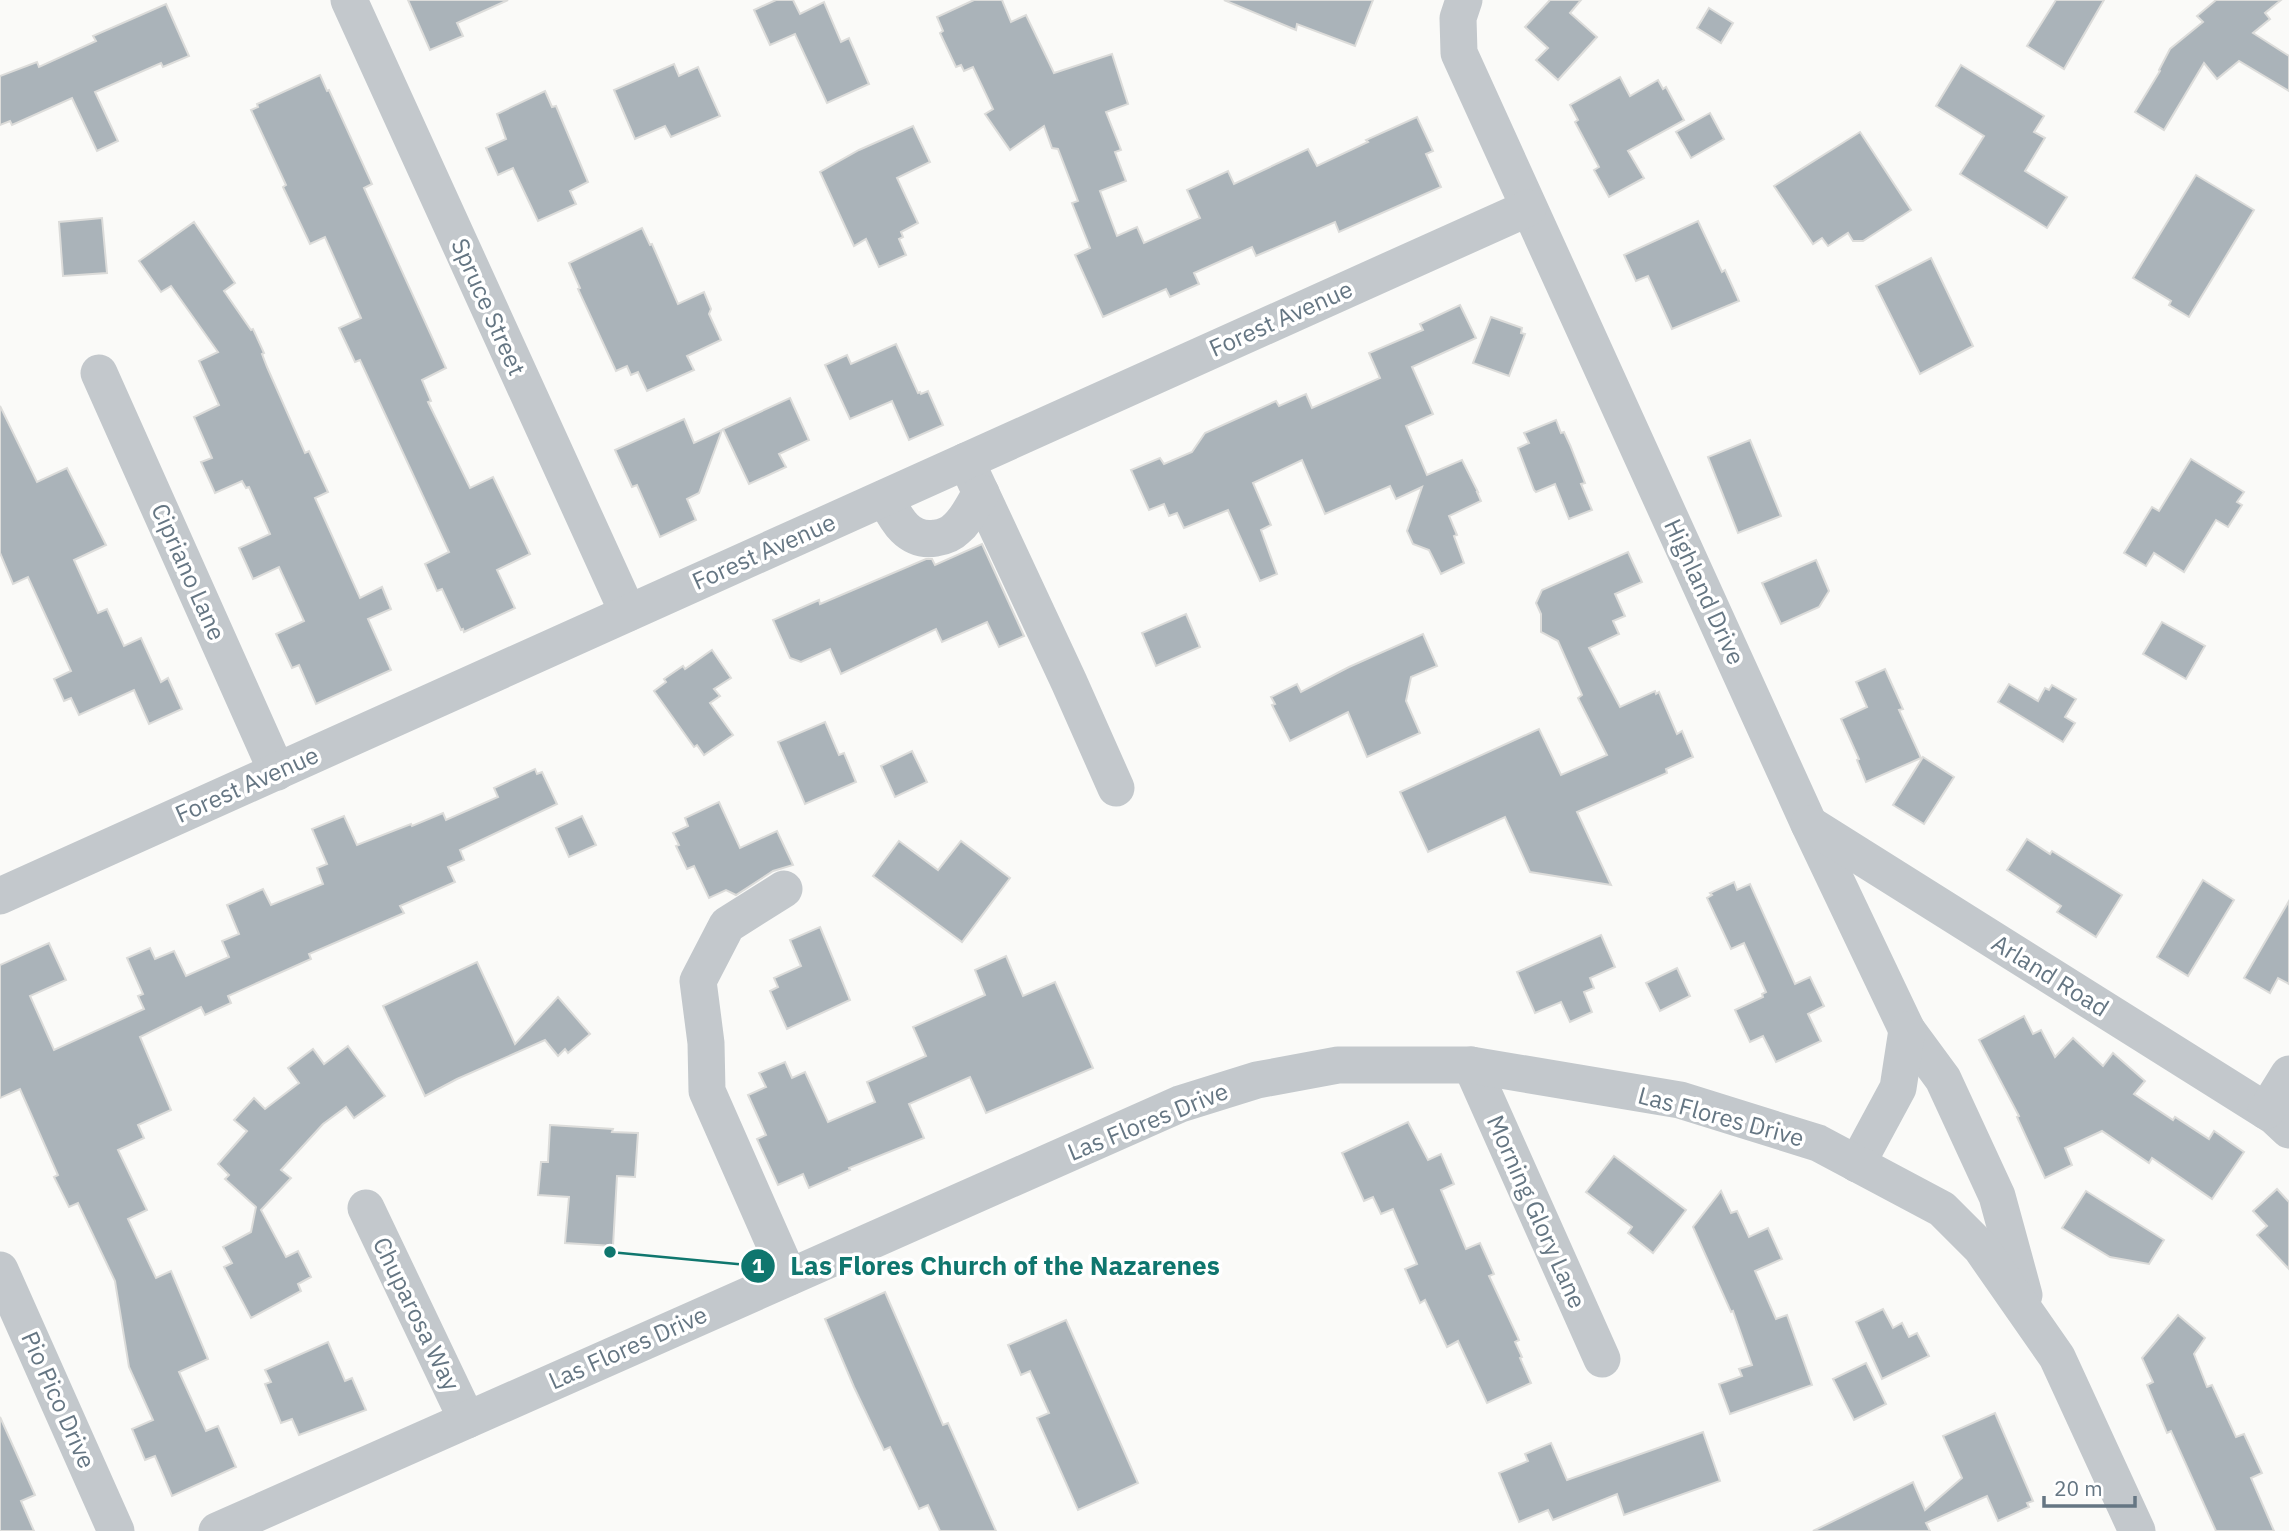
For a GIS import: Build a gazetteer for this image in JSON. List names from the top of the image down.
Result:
{
  "streets": {
    "street": [
      "Spruce Street",
      "Forest Avenue",
      "Cipriano Lane",
      "Highland Drive",
      "Arland Road",
      "Las Flores Drive",
      "Morning Glory Lane",
      "Chuparosa Way",
      "Pio Pico Drive"
    ]
  },
  "crossings": [
    ["Spruce Street", "Forest Avenue"],
    ["Forest Avenue", "Cipriano Lane"],
    ["Forest Avenue", "Highland Drive"],
    ["Highland Drive", "Arland Road"],
    ["Highland Drive", "Las Flores Drive"],
    ["Las Flores Drive", "Morning Glory Lane"],
    ["Las Flores Drive", "Chuparosa Way"]
  ],
  "places": ["Las Flores Church of the Nazarenes"],
  "scale_bar": "20 m"
}
